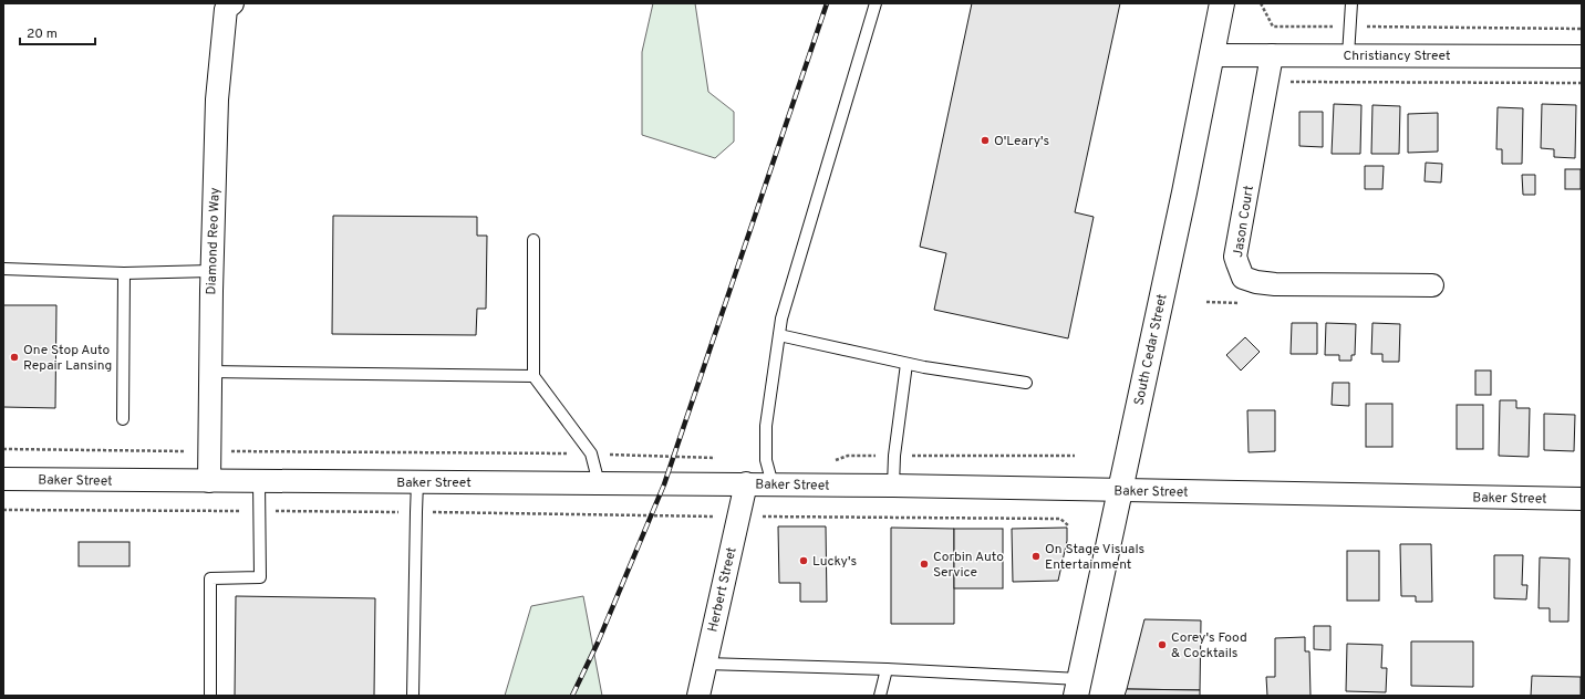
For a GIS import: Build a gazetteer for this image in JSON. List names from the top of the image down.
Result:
{
  "streets": {
    "main road": ["South Cedar Street"],
    "street": [
      "Christiancy Street",
      "Jason Court",
      "Diamond Reo Way",
      "Baker Street",
      "Herbert Street"
    ]
  },
  "crossings": [
    ["Christiancy Street", "Jason Court"],
    ["Christiancy Street", "South Cedar Street"],
    ["Diamond Reo Way", "Baker Street"],
    ["South Cedar Street", "Baker Street"],
    ["Baker Street", "Herbert Street"]
  ],
  "places": [
    "O'Leary's",
    "One Stop Auto Repair Lansing",
    "On Stage Visuals Entertainment",
    "Lucky's",
    "Corbin Auto Service",
    "Corey's Food & Cocktails"
  ],
  "scale_bar": "20 m"
}
